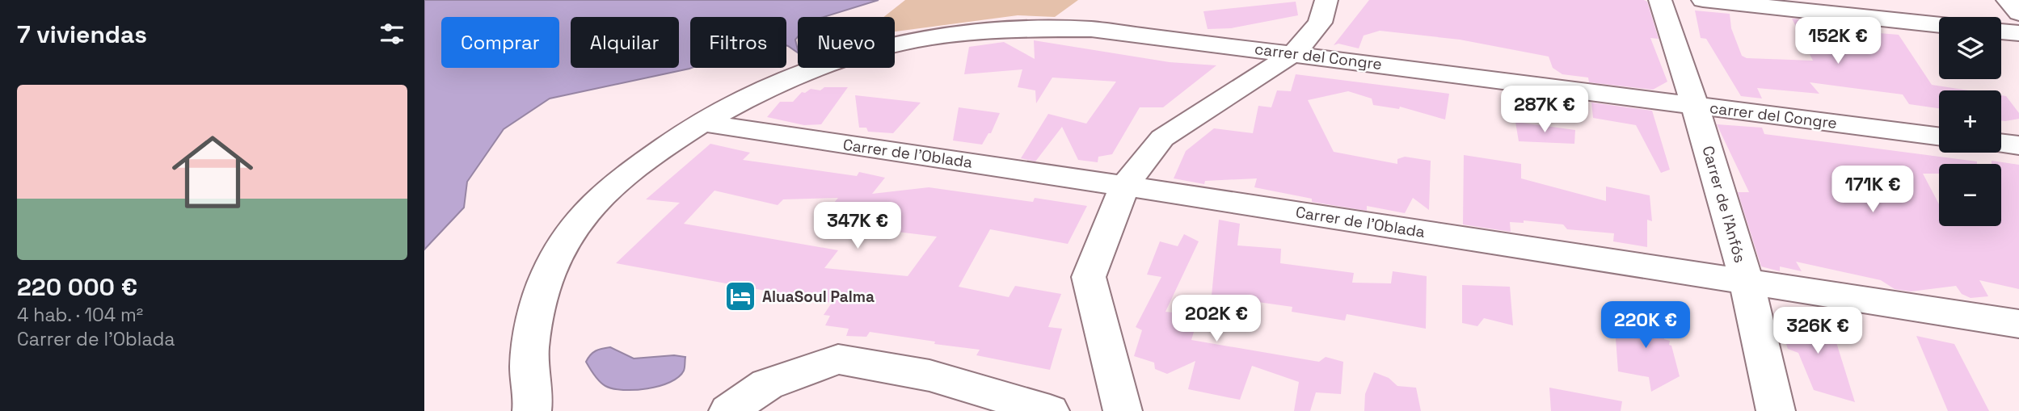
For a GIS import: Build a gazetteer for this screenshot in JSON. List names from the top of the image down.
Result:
{
  "streets": {
    "street": ["carrer del Congre", "Carrer de l'Oblada", "Carrer de l'Anfós"]
  },
  "crossings": [
    ["carrer del Congre", "Carrer de l'Oblada"],
    ["carrer del Congre", "Carrer de l'Anfós"],
    ["Carrer de l'Oblada", "Carrer de l'Anfós"]
  ],
  "places": {
    "hotel": ["AluaSoul Palma"]
  },
  "page": {
    "heading": "7 viviendas",
    "map_buttons": ["+", "−"],
    "price": [
      "152K €",
      "287K €",
      "171K €",
      "347K €",
      "202K €",
      "220K €",
      "326K €"
    ],
    "chip": [
      "Comprar",
      "Alquilar",
      "Filtros",
      "Nuevo"
    ],
    "list": [
      {
        "name": "220 000 €",
        "note": "4 hab. · 104 m² · Carrer de l'Oblada"
      }
    ]
  }
}
